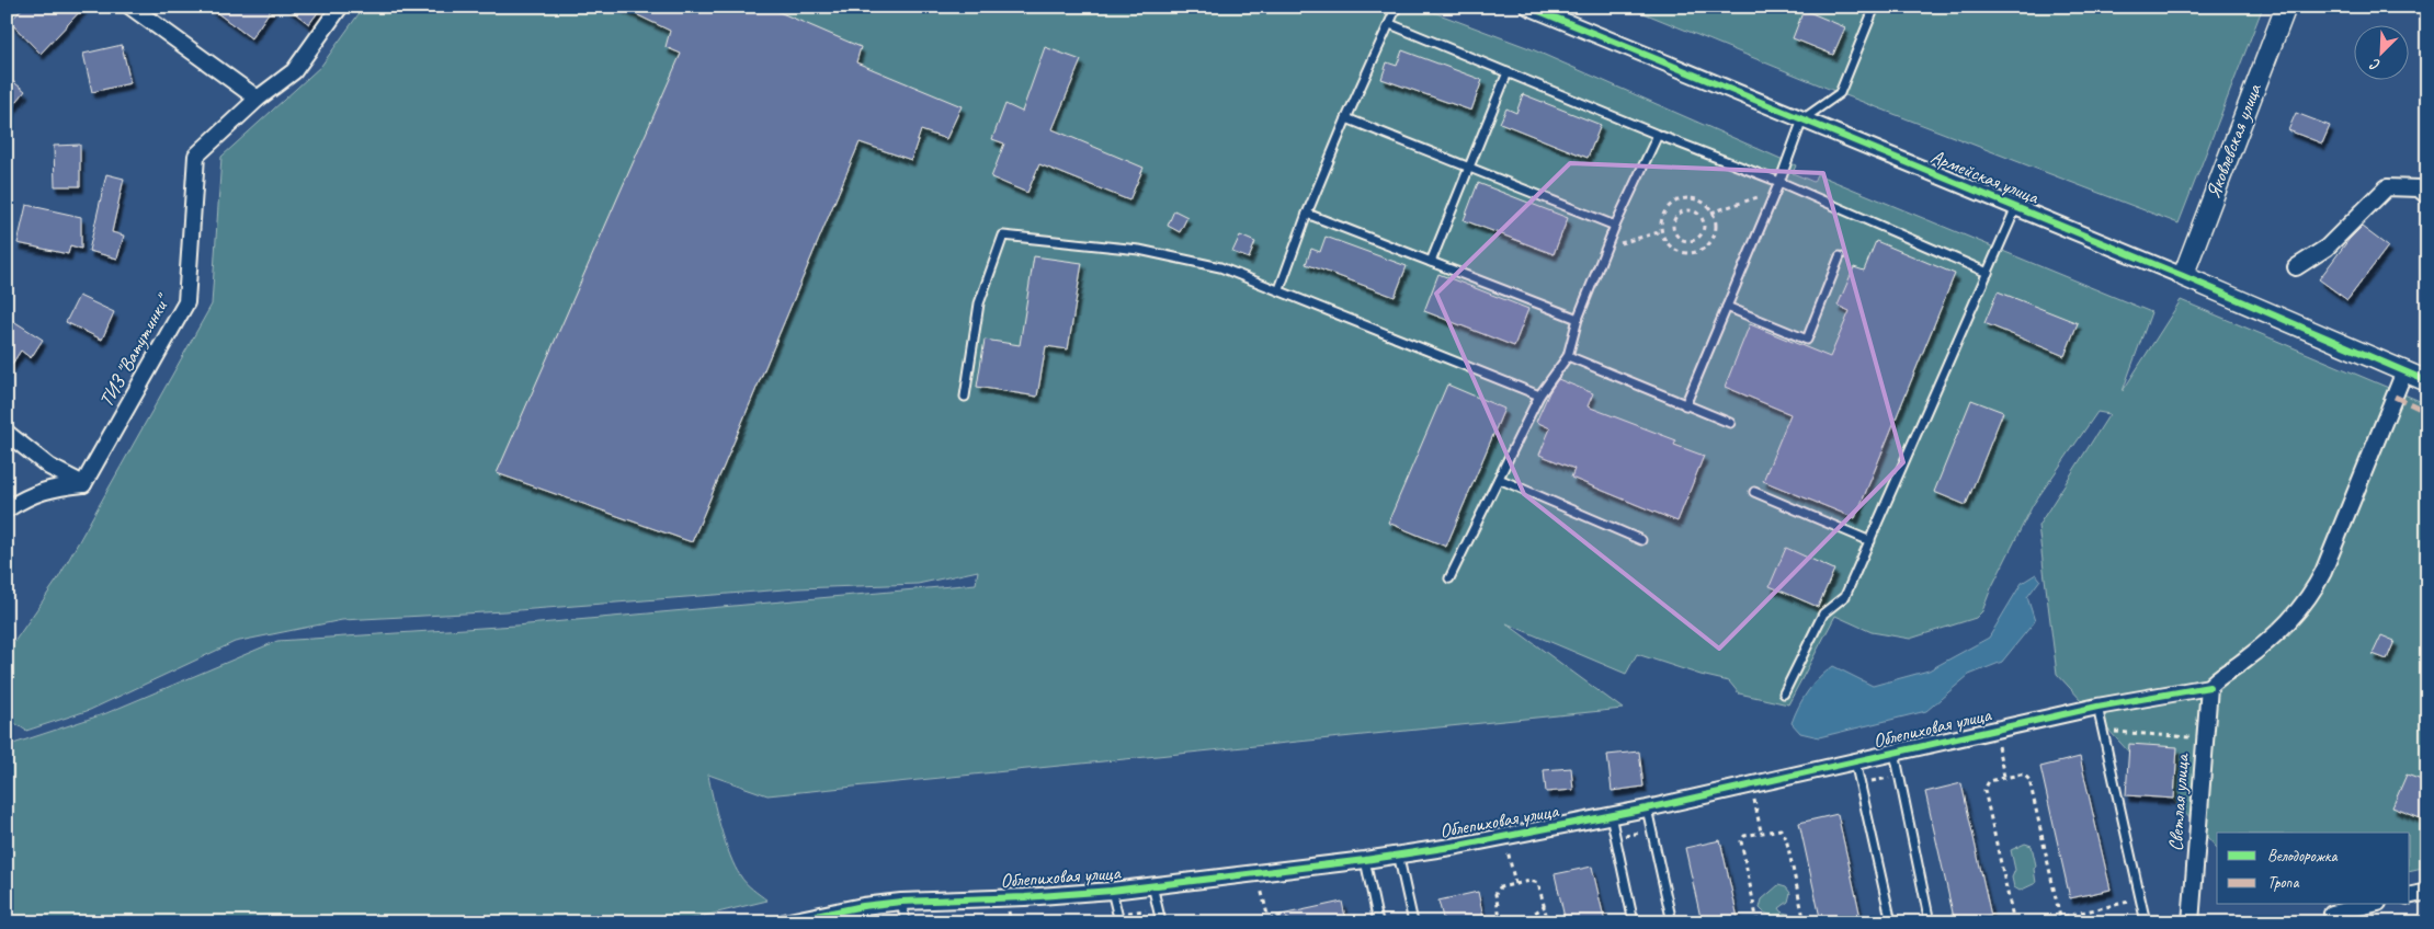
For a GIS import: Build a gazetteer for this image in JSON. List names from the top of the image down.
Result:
{
  "streets": {
    "street": [
      "Яковлевская улица",
      "Армейская улица",
      "ТИЗ \"Ватутинки\"",
      "Облепиховая улица",
      "Светлая улица"
    ]
  },
  "crossings": [
    ["Яковлевская улица", "Армейская улица"],
    ["Облепиховая улица", "Светлая улица"]
  ],
  "legend": ["Велодорожка", "Тропа"],
  "north": "bottom left"
}
